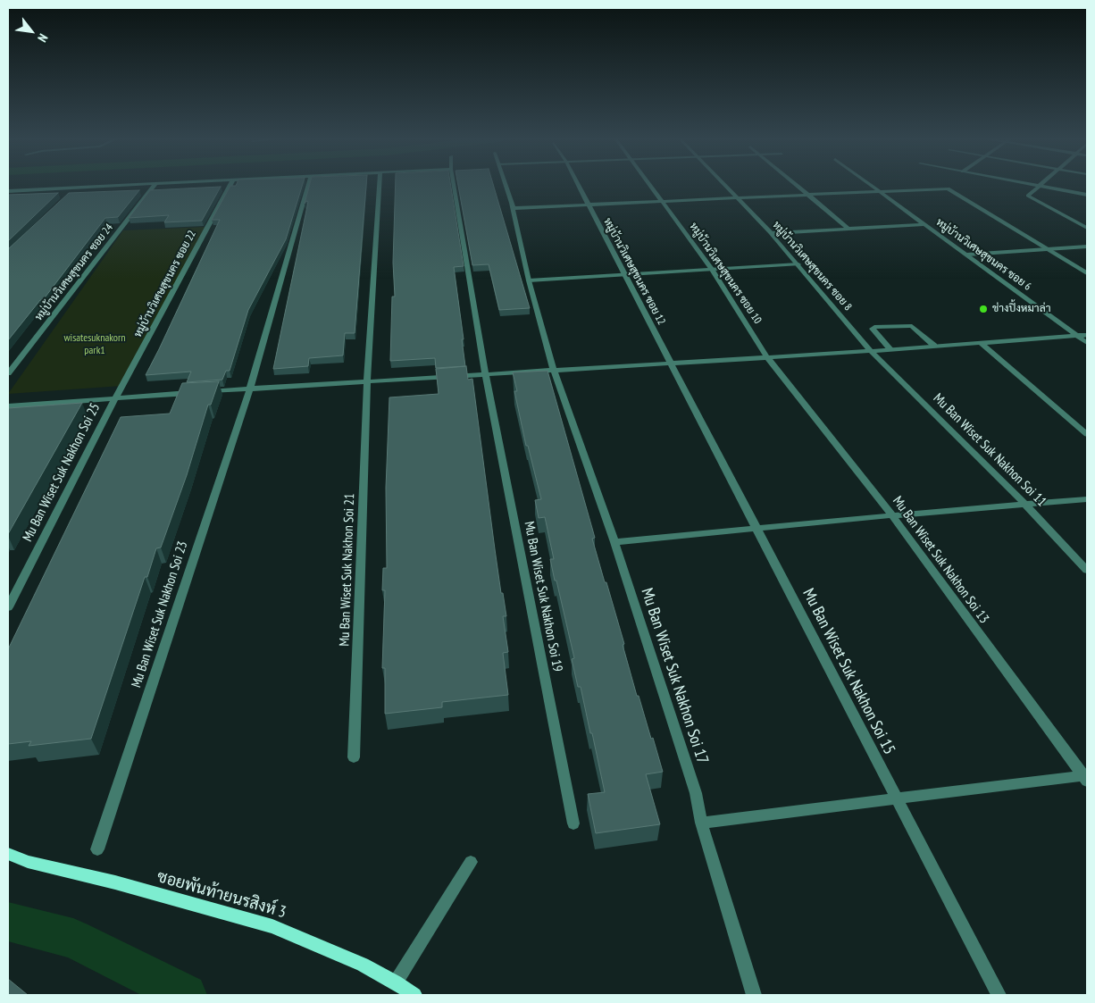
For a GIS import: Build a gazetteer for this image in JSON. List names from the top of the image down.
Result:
{
  "streets": {
    "street": [
      "หมู่บ้านวิเศษสุขนคร ซอย 6",
      "หมู่บ้านวิเศษสุขนคร ซอย 8",
      "หมู่บ้านวิเศษสุขนคร ซอย 12",
      "หมู่บ้านวิเศษสุขนคร ซอย 24",
      "หมู่บ้านวิเศษสุขนคร ซอย 10",
      "หมู่บ้านวิเศษสุขนคร ซอย 22",
      "Mu Ban Wiset Suk Nakhon Soi 11",
      "Mu Ban Wiset Suk Nakhon Soi 25",
      "Mu Ban Wiset Suk Nakhon Soi 13",
      "Mu Ban Wiset Suk Nakhon Soi 21",
      "Mu Ban Wiset Suk Nakhon Soi 19",
      "Mu Ban Wiset Suk Nakhon Soi 23",
      "Mu Ban Wiset Suk Nakhon Soi 15",
      "Mu Ban Wiset Suk Nakhon Soi 17",
      "ซอยพันท้ายนรสิงห์ 3"
    ]
  },
  "crossings": [
    ["หมู่บ้านวิเศษสุขนคร ซอย 8", "Mu Ban Wiset Suk Nakhon Soi 11"],
    ["หมู่บ้านวิเศษสุขนคร ซอย 12", "Mu Ban Wiset Suk Nakhon Soi 15"],
    ["หมู่บ้านวิเศษสุขนคร ซอย 10", "Mu Ban Wiset Suk Nakhon Soi 13"],
    ["หมู่บ้านวิเศษสุขนคร ซอย 22", "Mu Ban Wiset Suk Nakhon Soi 25"]
  ],
  "parks": ["wisatesuknakorn park1"],
  "places": ["ช่างปิ้งหมาล่า"],
  "north": "bottom right"
}
